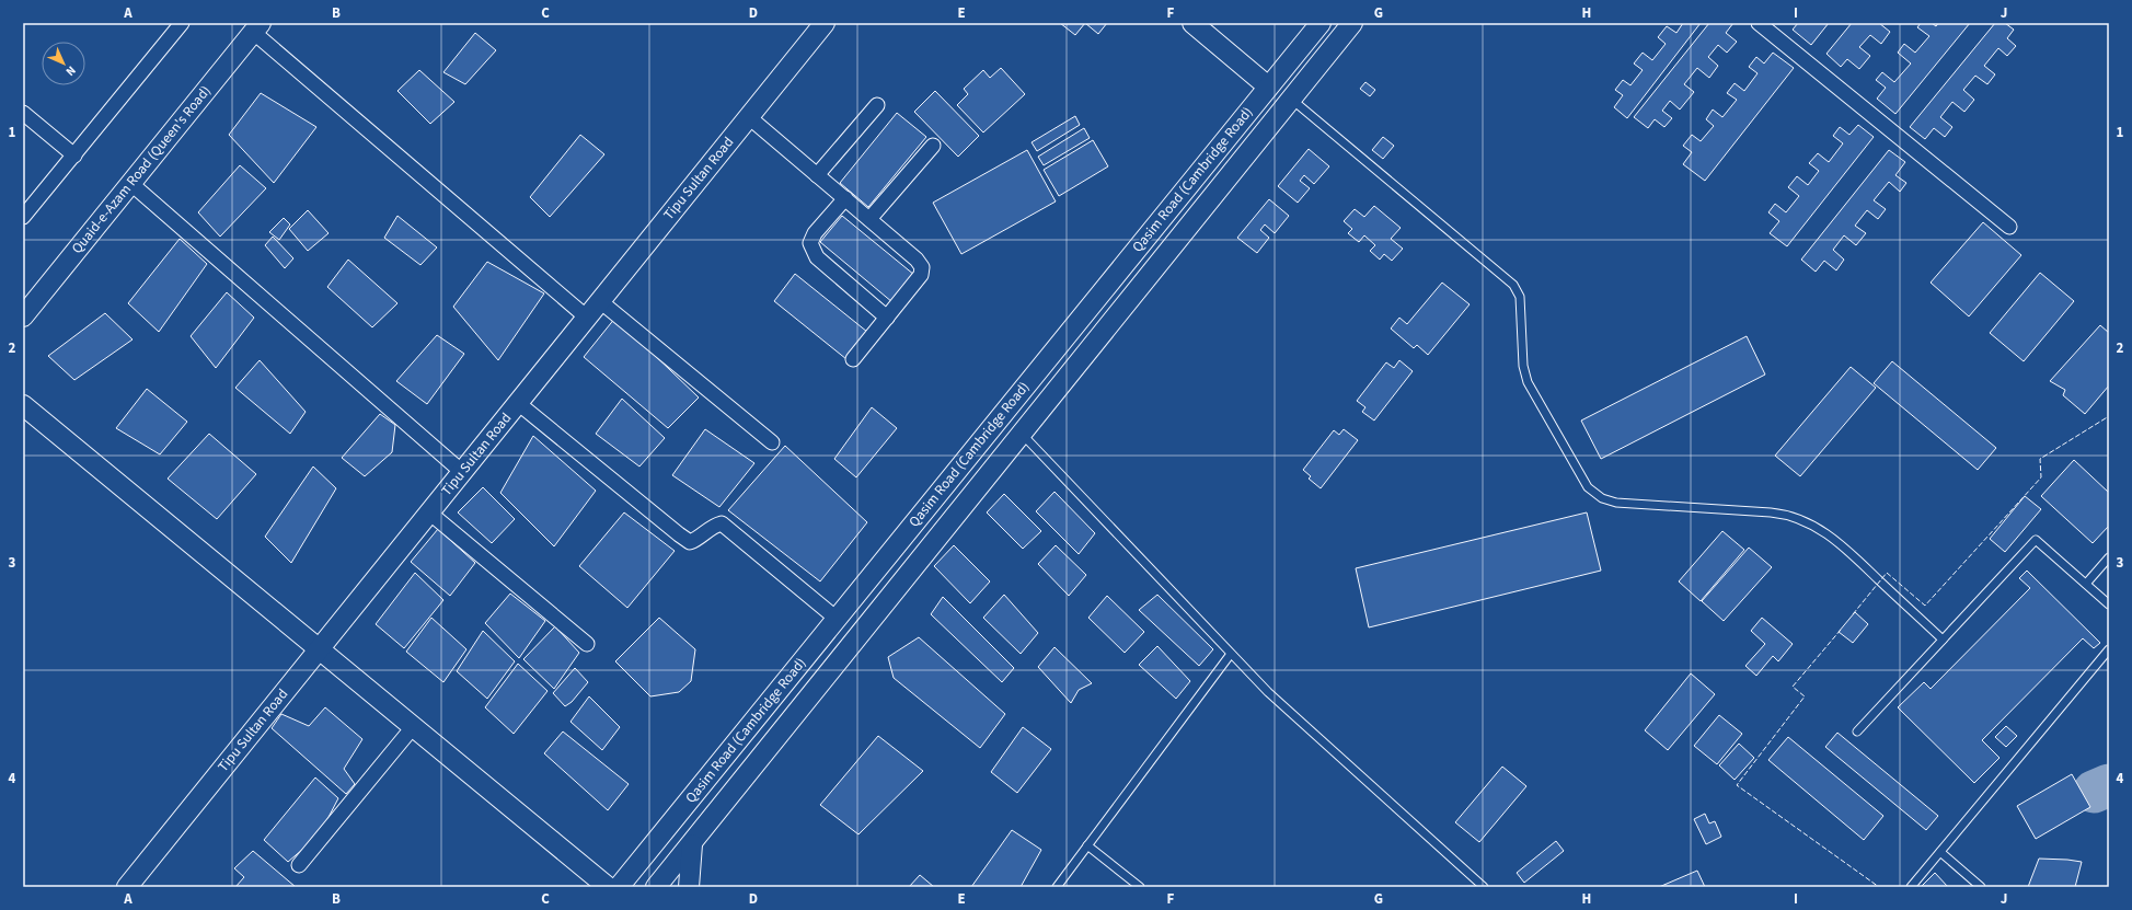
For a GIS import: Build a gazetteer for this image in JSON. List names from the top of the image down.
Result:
{
  "streets": {
    "main road": ["Quaid-e-Azam Road (Queen's Road)", "Tipu Sultan Road", "Qasim Road (Cambridge Road)"]
  },
  "north": "bottom right",
  "grid": {
    "columns": [
      "A",
      "B",
      "C",
      "D",
      "E",
      "F",
      "G",
      "H",
      "I",
      "J"
    ],
    "rows": [
      "1",
      "2",
      "3",
      "4"
    ]
  }
}
